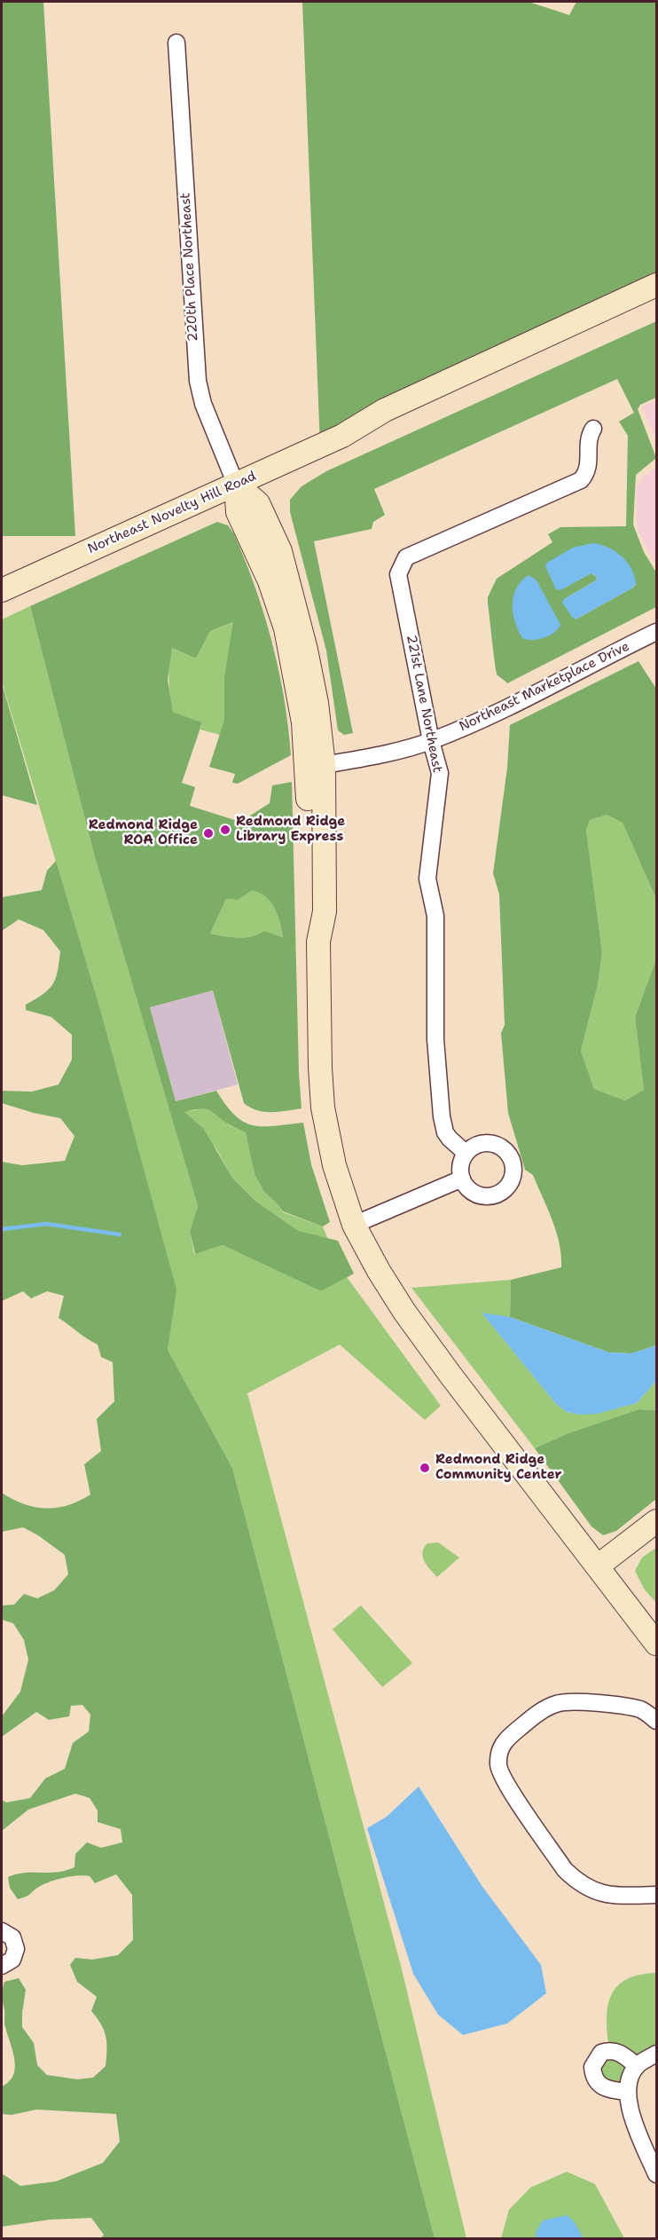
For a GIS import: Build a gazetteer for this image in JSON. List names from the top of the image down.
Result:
{
  "streets": {
    "street": [
      "220th Place Northeast",
      "Northeast Novelty Hill Road",
      "Northeast Marketplace Drive",
      "221st Lane Northeast"
    ]
  },
  "crossings": [
    ["220th Place Northeast", "Northeast Novelty Hill Road"],
    ["Northeast Marketplace Drive", "221st Lane Northeast"]
  ],
  "places": ["Redmond Ridge Library Express", "Redmond Ridge ROA Office", "Redmond Ridge Community Center"]
}
